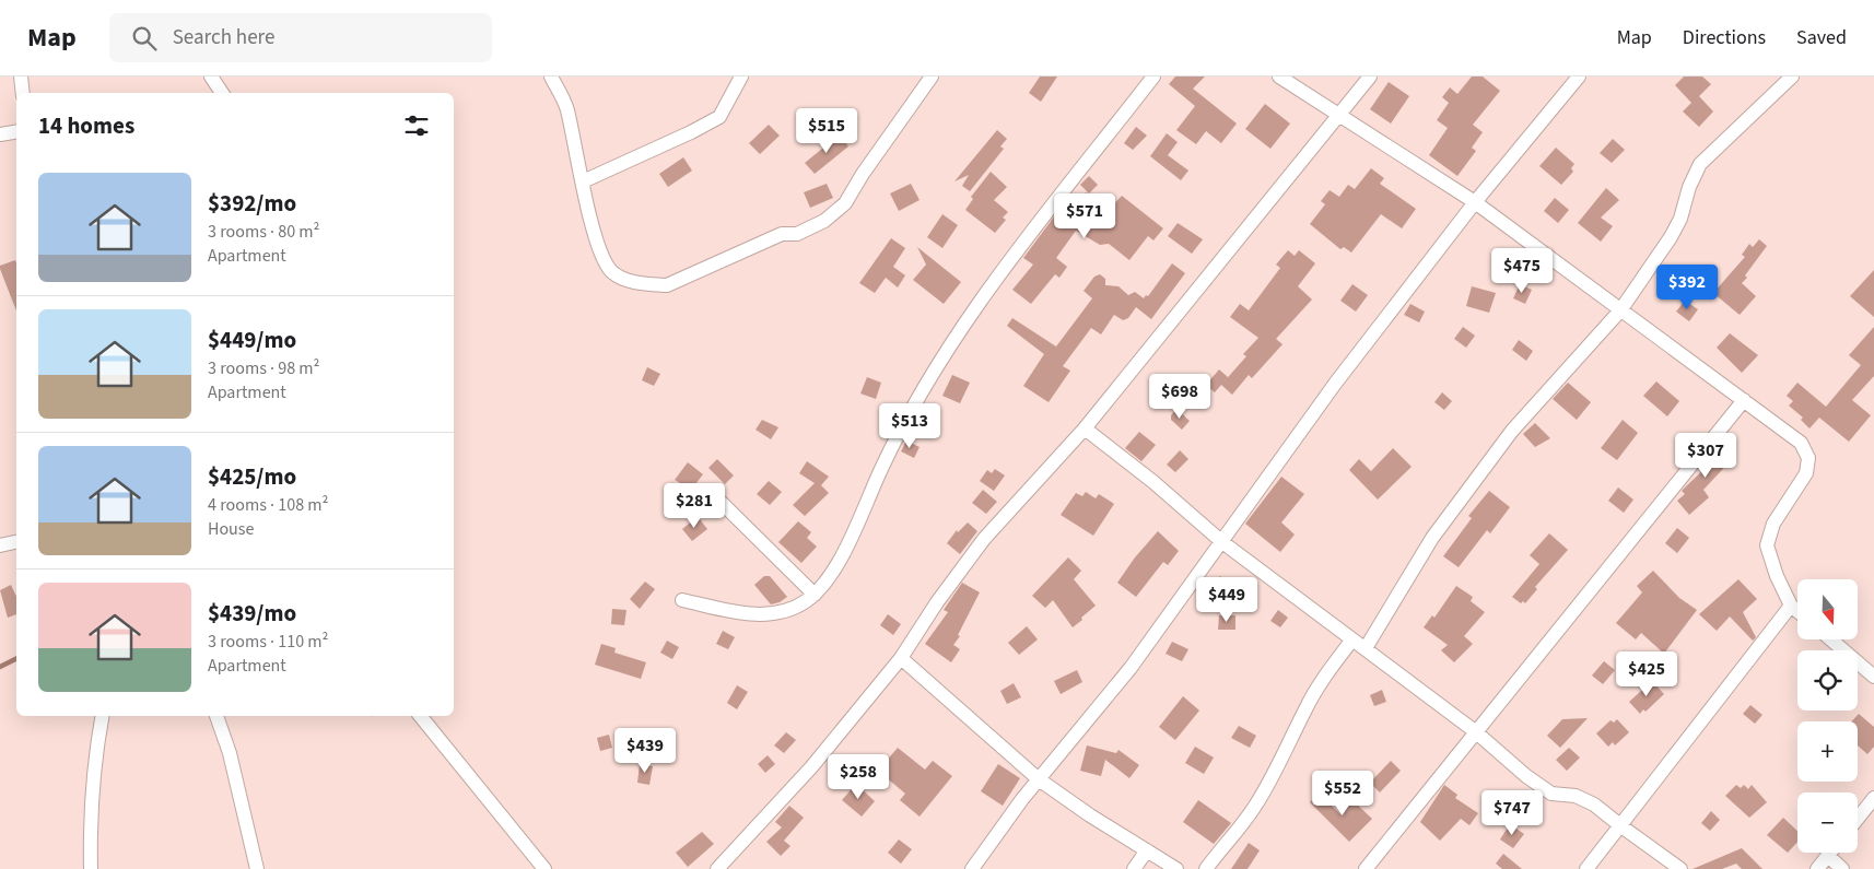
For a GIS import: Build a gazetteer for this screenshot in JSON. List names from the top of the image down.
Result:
{
  "north": "bottom",
  "page": {
    "header": "Map",
    "search": "Search here",
    "nav": ["Map", "Directions", "Saved"],
    "heading": "14 homes",
    "price": [
      "$515",
      "$571",
      "$475",
      "$392",
      "$698",
      "$513",
      "$307",
      "$281",
      "$449",
      "$425",
      "$439",
      "$258",
      "$552",
      "$747"
    ],
    "list": [
      {
        "name": "$392/mo",
        "note": "3 rooms · 80 m² · Apartment"
      },
      {
        "name": "$449/mo",
        "note": "3 rooms · 98 m² · Apartment"
      },
      {
        "name": "$425/mo",
        "note": "4 rooms · 108 m² · House"
      },
      {
        "name": "$439/mo",
        "note": "3 rooms · 110 m² · Apartment"
      }
    ],
    "map_buttons": ["+", "−"]
  }
}
